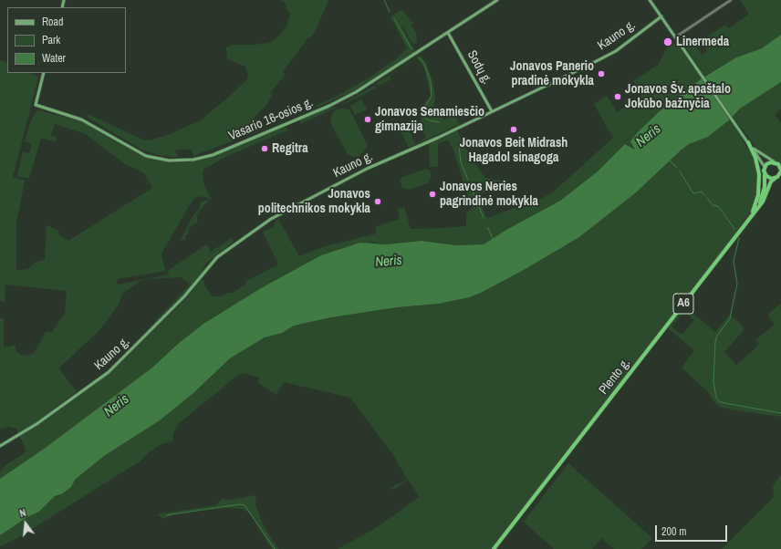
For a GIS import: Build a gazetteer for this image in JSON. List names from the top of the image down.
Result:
{
  "streets": {
    "highway": ["A6", "Plento g."],
    "main road": ["Kauno g.", "Sodų g.", "Vasario 16-osios g."]
  },
  "crossings": [
    ["Kauno g.", "Sodų g."],
    ["Sodų g.", "Vasario 16-osios g."],
    ["A6", "Plento g."]
  ],
  "water": ["Neris"],
  "places": [
    "Linermeda",
    "Jonavos Panerio pradinė mokykla",
    "Jonavos Šv. apaštalo Jokūbo bažnyčia",
    "Jonavos Senamiesčio gimnazija",
    "Jonavos Beit Midrash Hagadol sinagoga",
    "Regitra",
    "Jonavos Neries pagrindinė mokykla",
    "Jonavos politechnikos mokykla"
  ],
  "legend": ["Road", "Park", "Water"],
  "scale_bar": "200 m",
  "north": "top"
}
